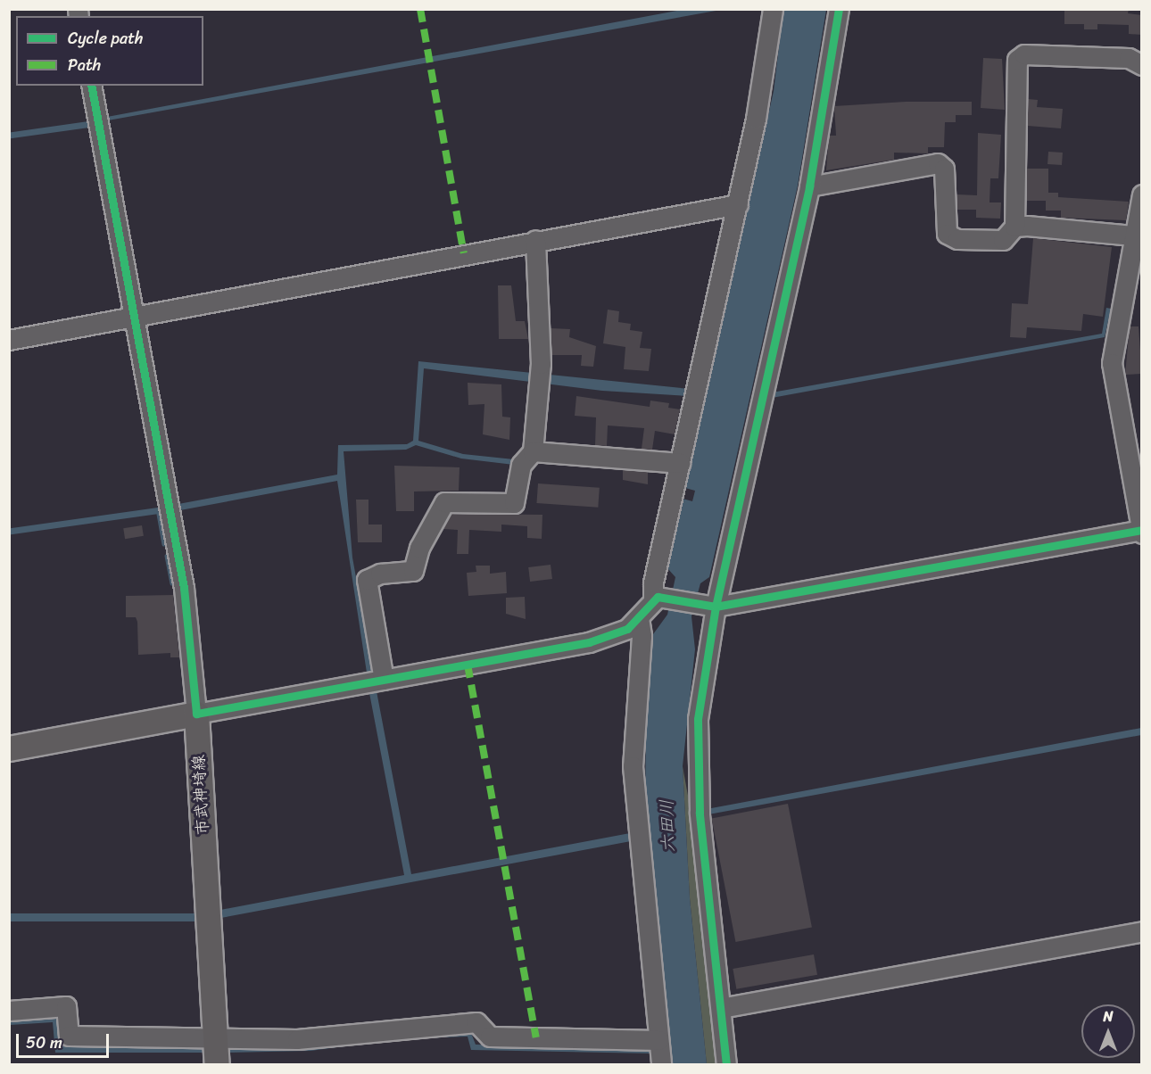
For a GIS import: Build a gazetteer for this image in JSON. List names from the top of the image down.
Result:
{
  "streets": {
    "main road": ["市武神埼線"]
  },
  "water": ["六田川"],
  "legend": ["Cycle path", "Path"],
  "scale_bar": "50 m",
  "north": "top"
}
